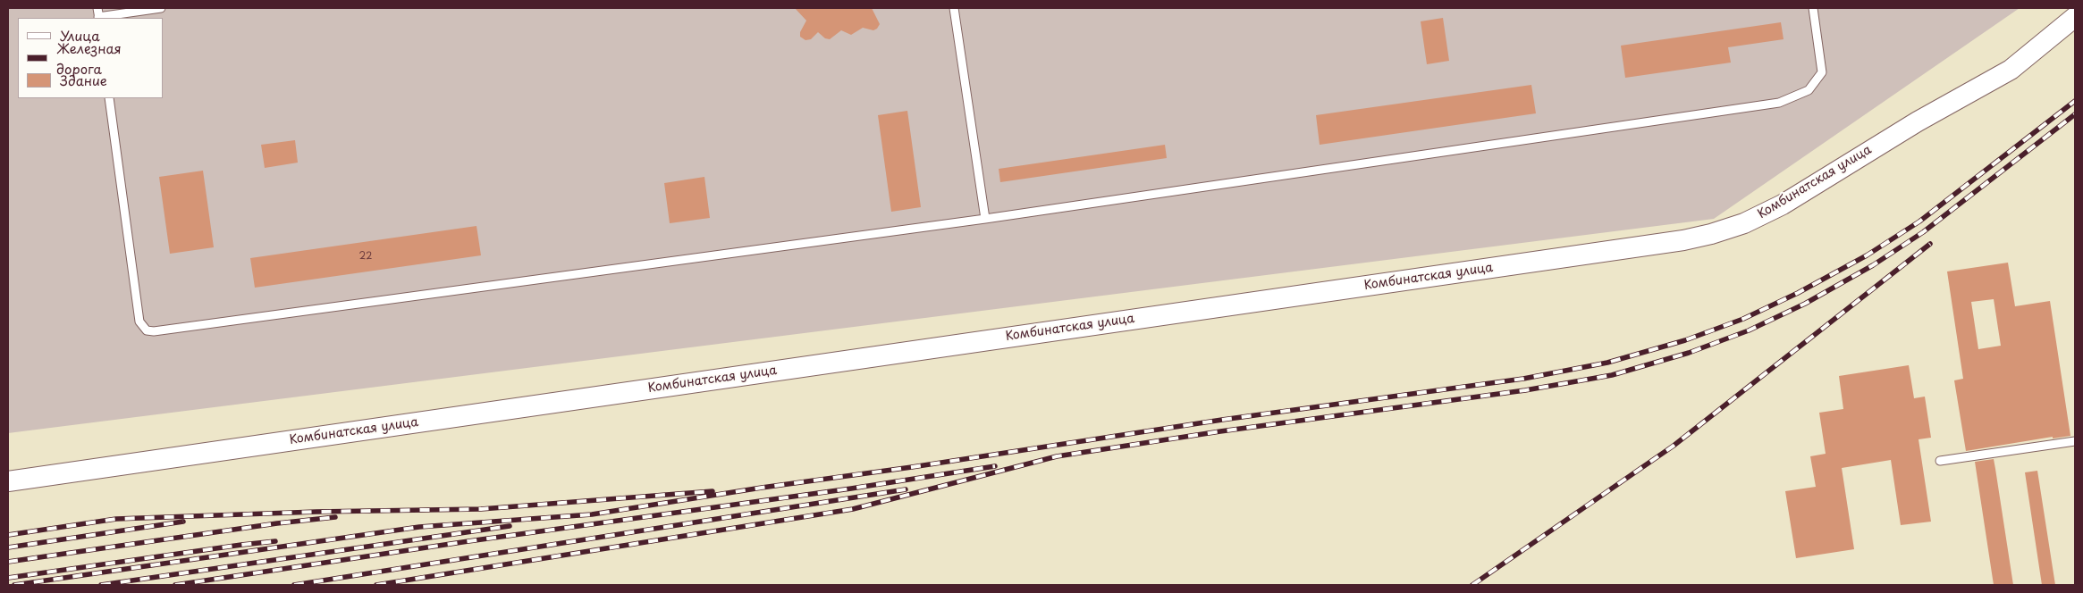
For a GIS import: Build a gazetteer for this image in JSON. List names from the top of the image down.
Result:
{
  "streets": {
    "street": ["Комбинатская улица"]
  },
  "house_numbers": ["22"],
  "legend": ["Улица", "Железная дорога", "Здание"]
}
